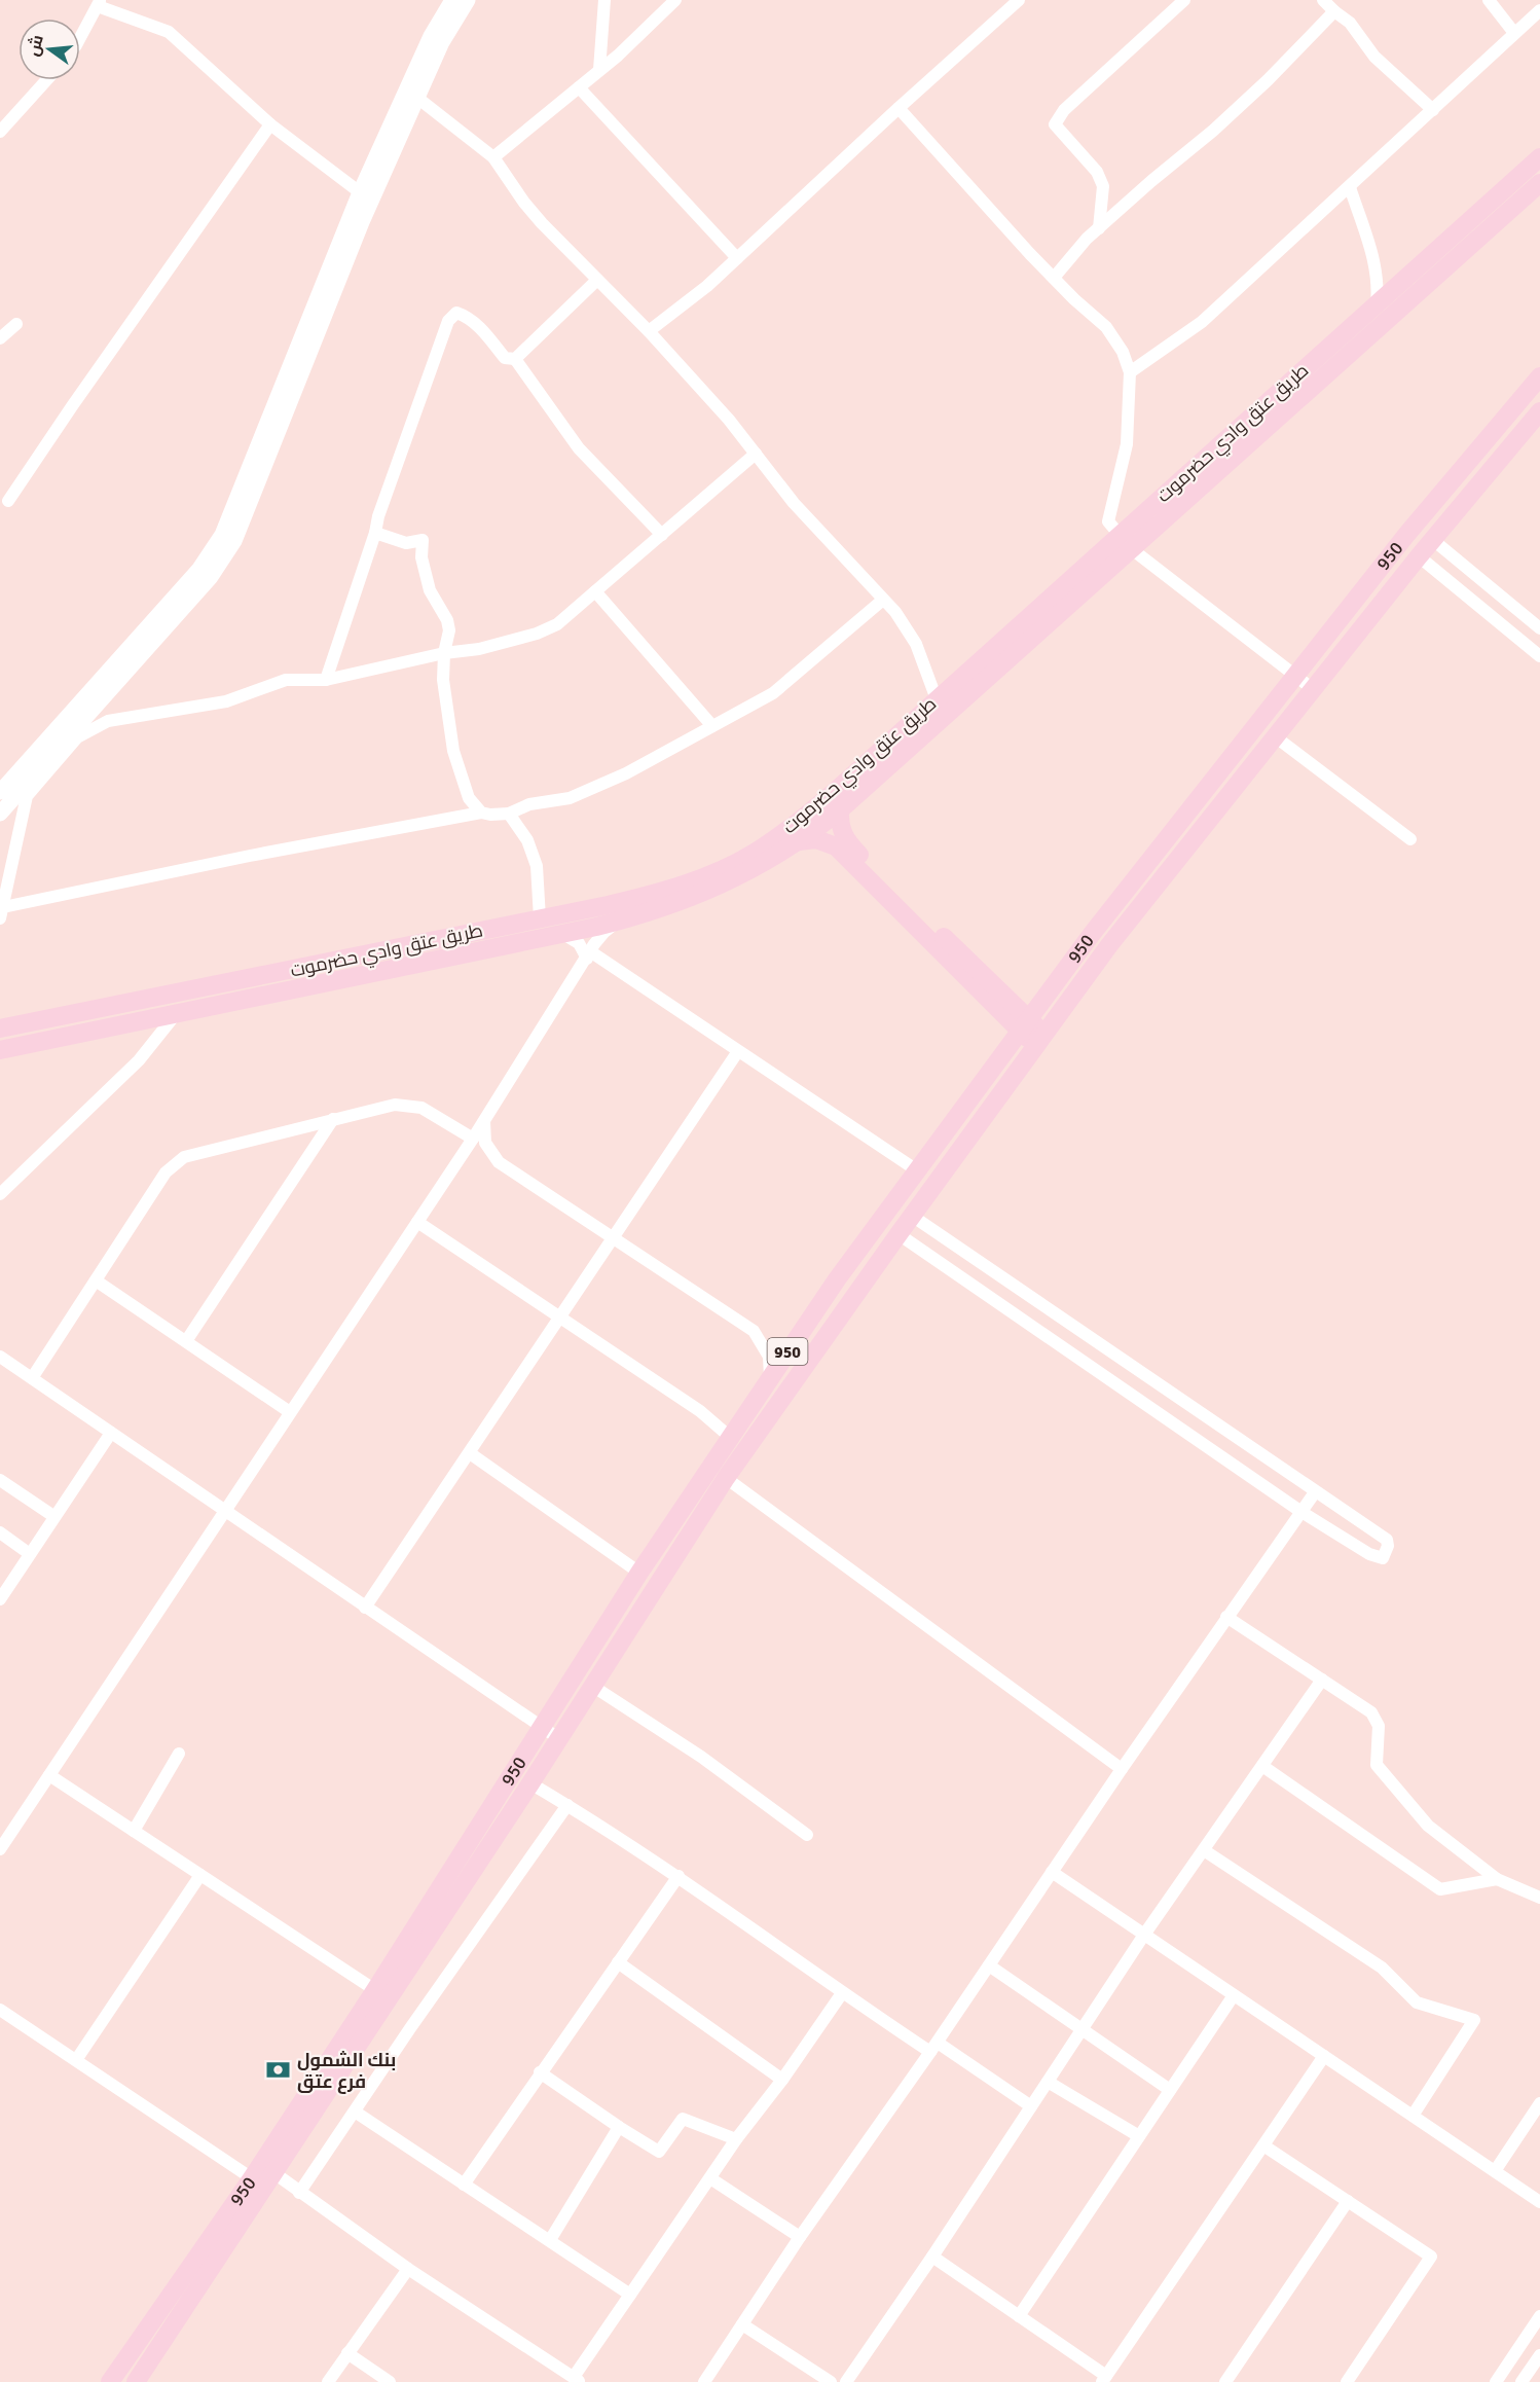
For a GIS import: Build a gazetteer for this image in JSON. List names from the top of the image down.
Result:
{
  "streets": {
    "main road": ["طريق عتق وادي حضرموت", "950"]
  },
  "places": {
    "bank": ["بنك الشمول فرع عتق"]
  },
  "north": "left"
}
